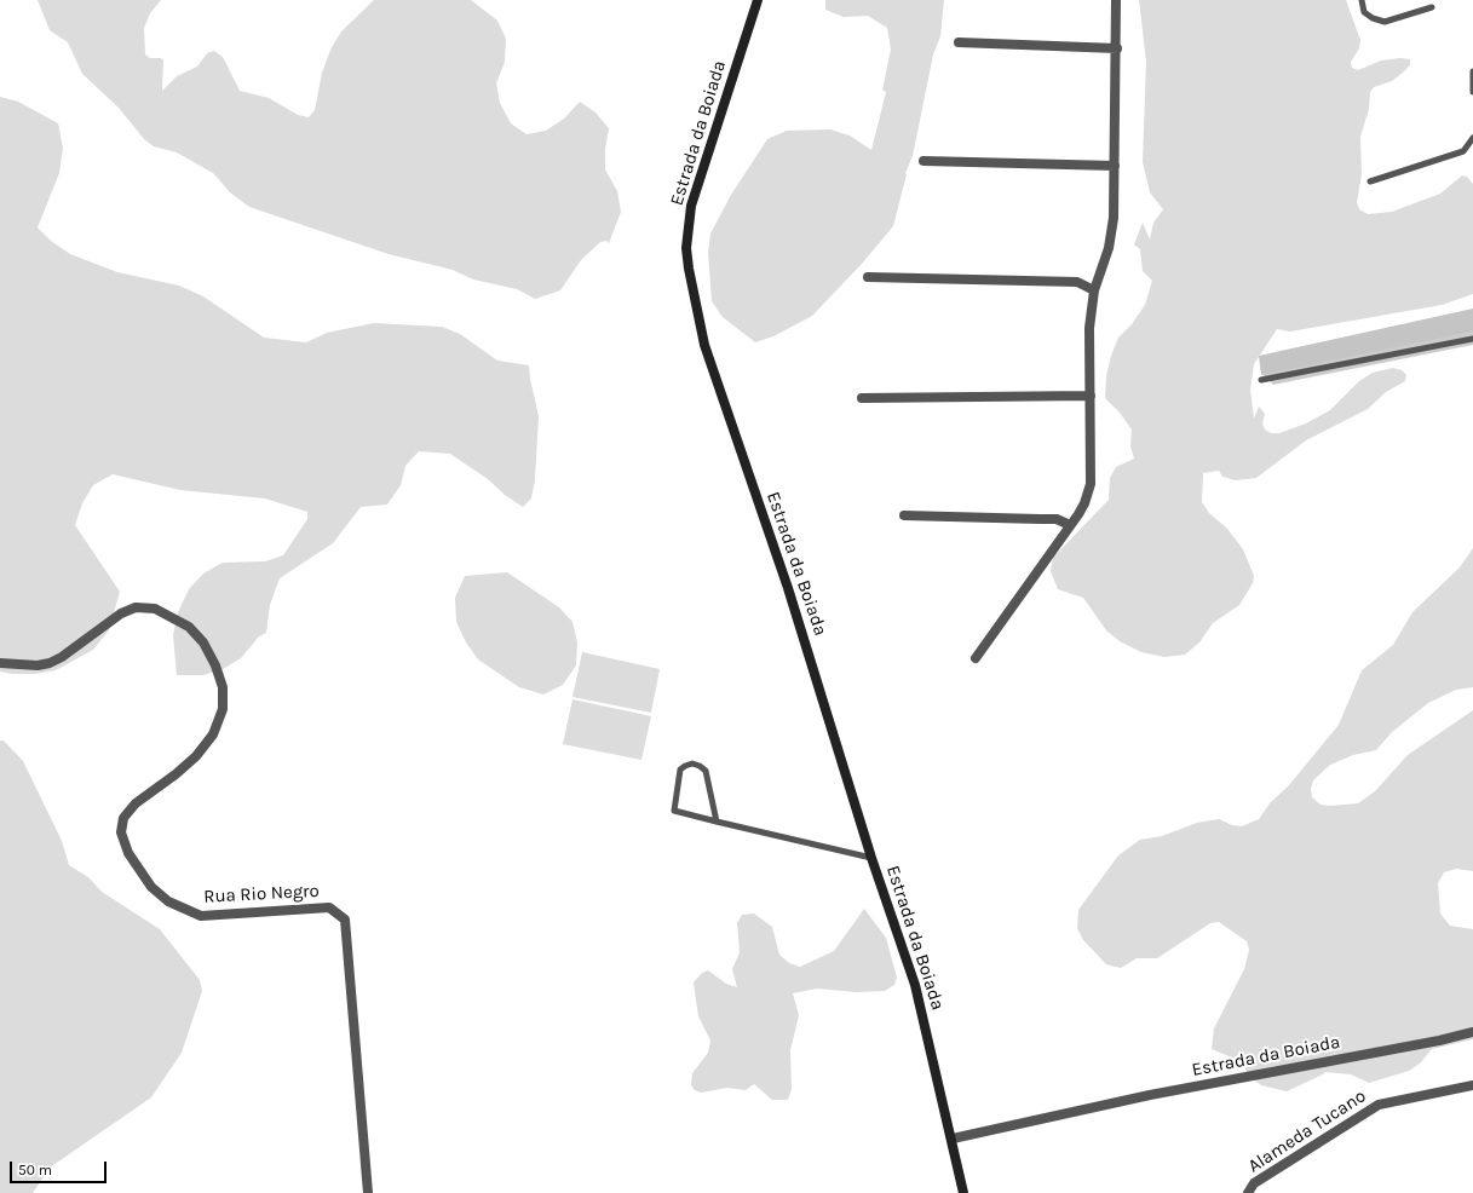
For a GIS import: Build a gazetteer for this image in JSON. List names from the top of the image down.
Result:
{
  "streets": {
    "main road": ["Estrada da Boiada"],
    "street": ["Rua Rio Negro", "Alameda Tucano"]
  },
  "scale_bar": "50 m"
}
